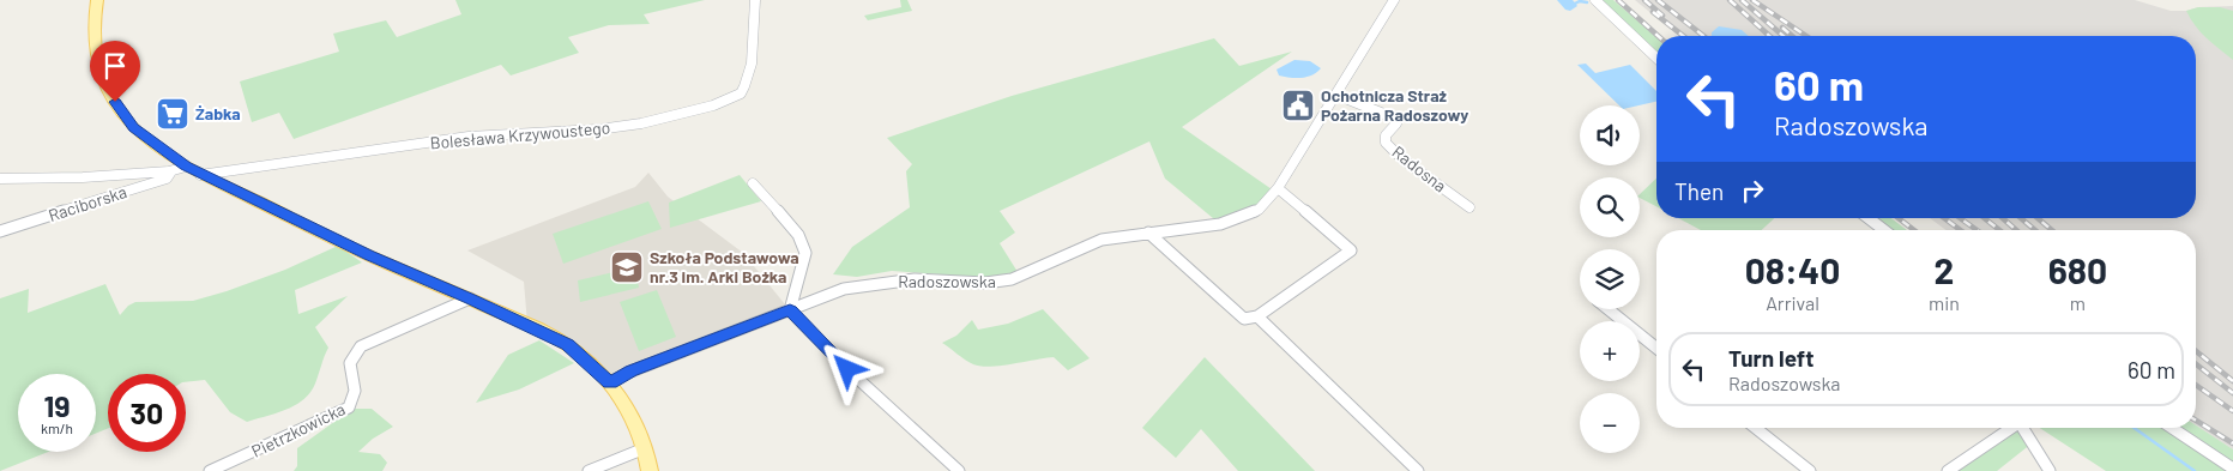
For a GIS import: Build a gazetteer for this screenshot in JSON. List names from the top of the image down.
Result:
{
  "streets": {
    "street": [
      "Bolesława Krzywoustego",
      "Radosna",
      "Raciborska",
      "Radoszowska",
      "Pietrzkowicka"
    ]
  },
  "crossings": [
    ["Radosna", "Radoszowska"]
  ],
  "places": {
    "public building": ["Ochotnicza Straż Pożarna Radoszowy"],
    "supermarket": ["Żabka"],
    "school or university": ["Szkoła Podstawowa nr.3 im. Arki Bożka"]
  },
  "page": {
    "turn": ["60 m", "Radoszowska"],
    "map_buttons": ["+", "−"],
    "then": "Then",
    "eta": [
      "08:40",
      "Arrival",
      "2",
      "min",
      "680",
      "m"
    ],
    "list": [
      {
        "name": "Turn left",
        "note": "Radoszowska",
        "value": "60 m"
      }
    ],
    "speed": "19 km/h",
    "limit": "30"
  }
}
